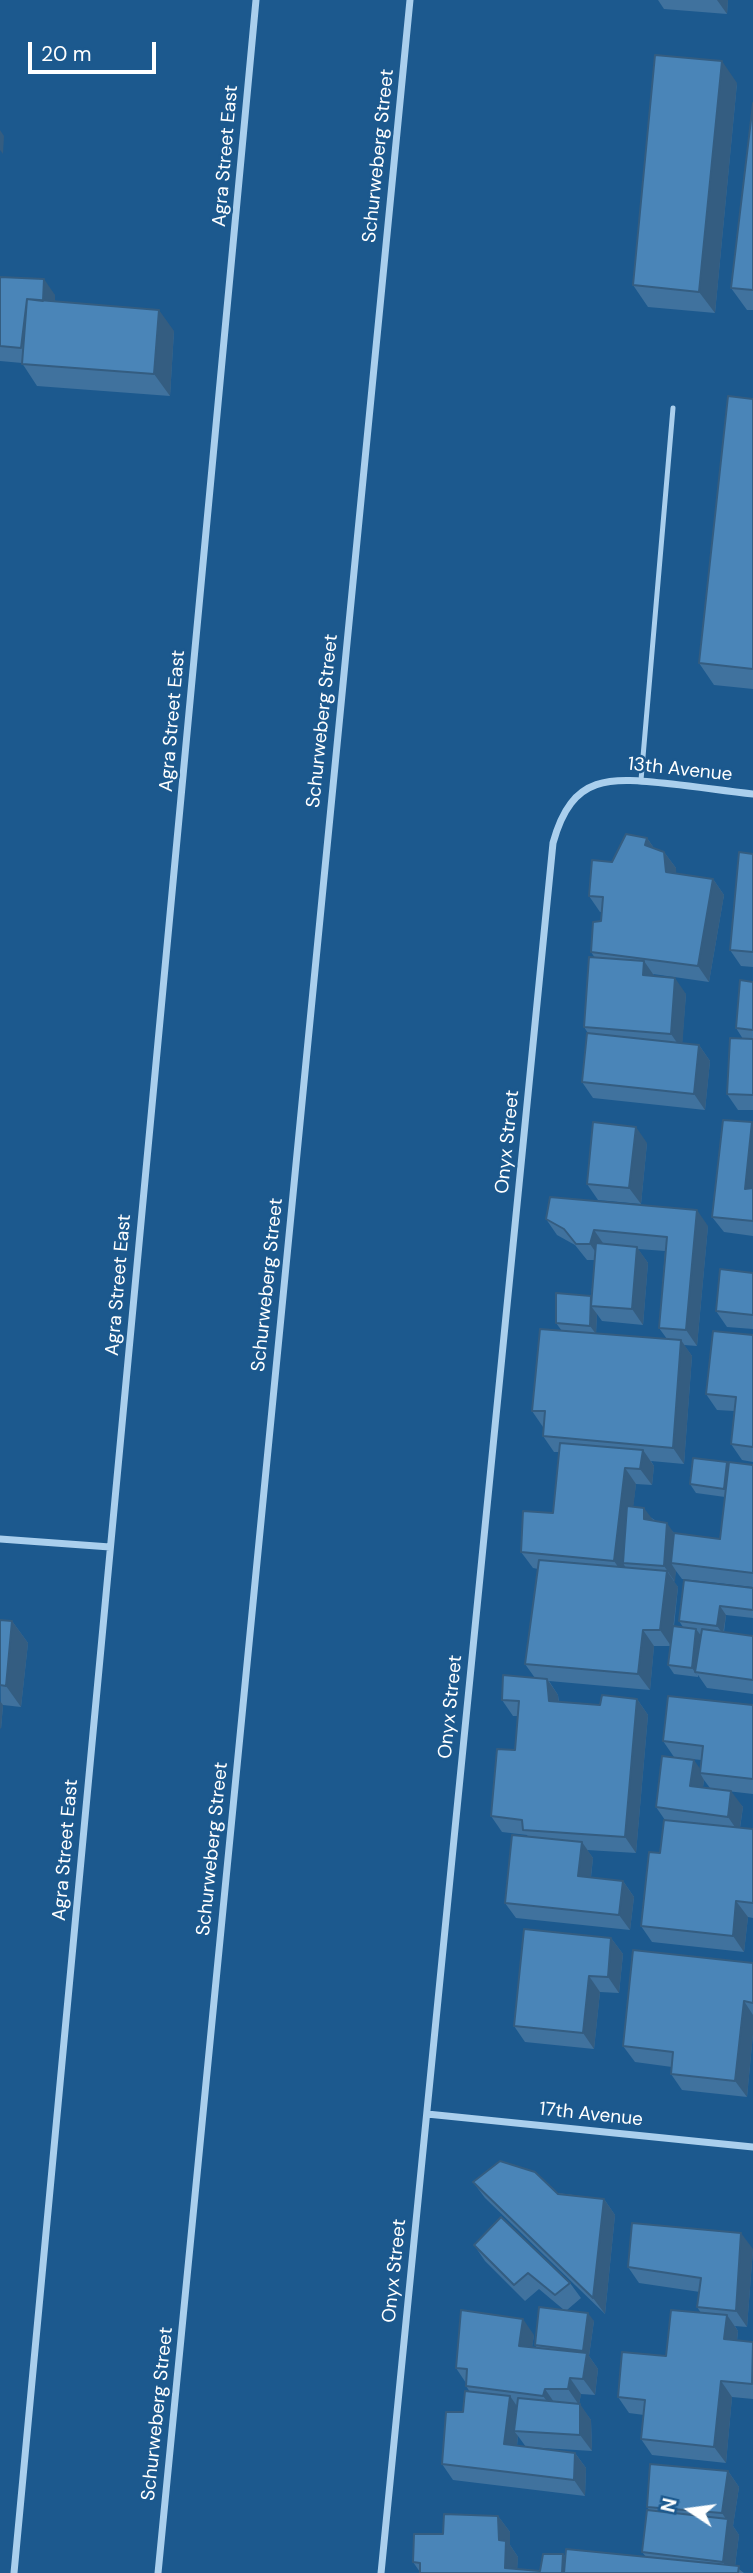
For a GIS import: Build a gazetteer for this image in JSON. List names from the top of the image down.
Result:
{
  "streets": {
    "street": [
      "Agra Street East",
      "Schurweberg Street",
      "13th Avenue",
      "Onyx Street",
      "17th Avenue"
    ]
  },
  "crossings": [
    ["13th Avenue", "Onyx Street"],
    ["Onyx Street", "17th Avenue"]
  ],
  "scale_bar": "20 m",
  "north": "left"
}
